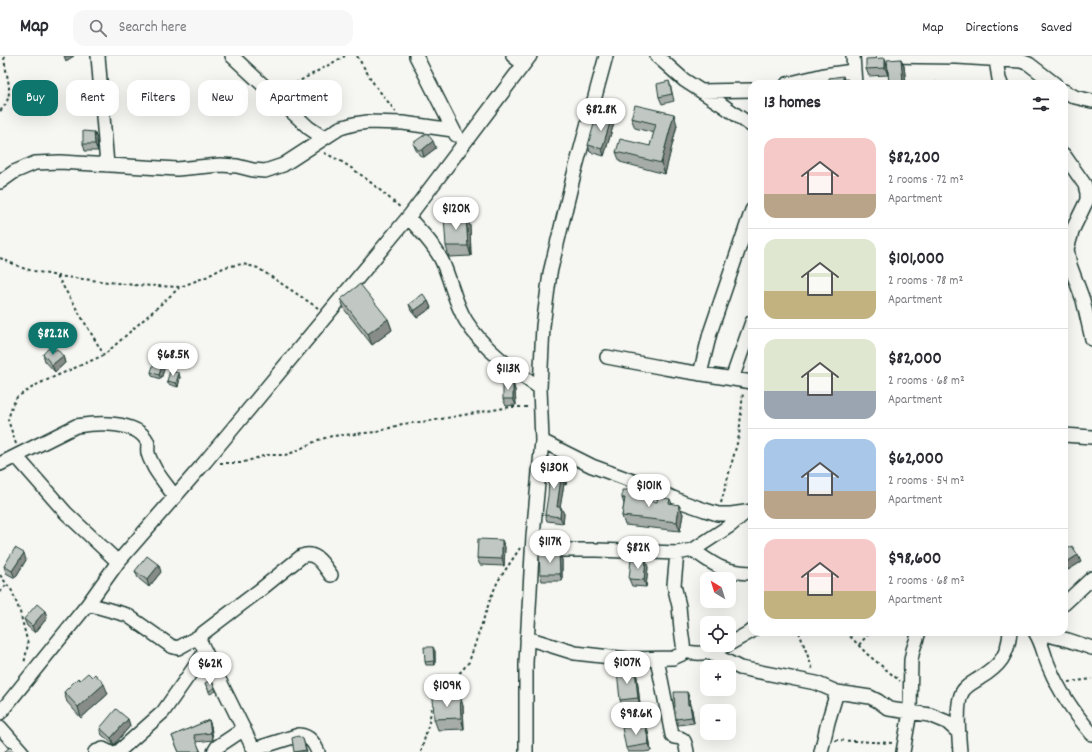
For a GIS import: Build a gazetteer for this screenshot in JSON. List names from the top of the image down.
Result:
{
  "north": "top left",
  "page": {
    "header": "Map",
    "search": "Search here",
    "nav": ["Map", "Directions", "Saved"],
    "chip": [
      "Buy",
      "Rent",
      "Filters",
      "New",
      "Apartment"
    ],
    "heading": "13 homes",
    "price": [
      "$82.8K",
      "$120K",
      "$82.2K",
      "$68.5K",
      "$113K",
      "$130K",
      "$101K",
      "$117K",
      "$82K",
      "$107K",
      "$62K",
      "$109K",
      "$98.6K"
    ],
    "list": [
      {
        "name": "$82,200",
        "note": "2 rooms · 72 m² · Apartment"
      },
      {
        "name": "$101,000",
        "note": "2 rooms · 78 m² · Apartment"
      },
      {
        "name": "$82,000",
        "note": "2 rooms · 68 m² · Apartment"
      },
      {
        "name": "$62,000",
        "note": "2 rooms · 54 m² · Apartment"
      },
      {
        "name": "$98,600",
        "note": "2 rooms · 68 m² · Apartment"
      }
    ],
    "map_buttons": ["+", "−"]
  }
}
